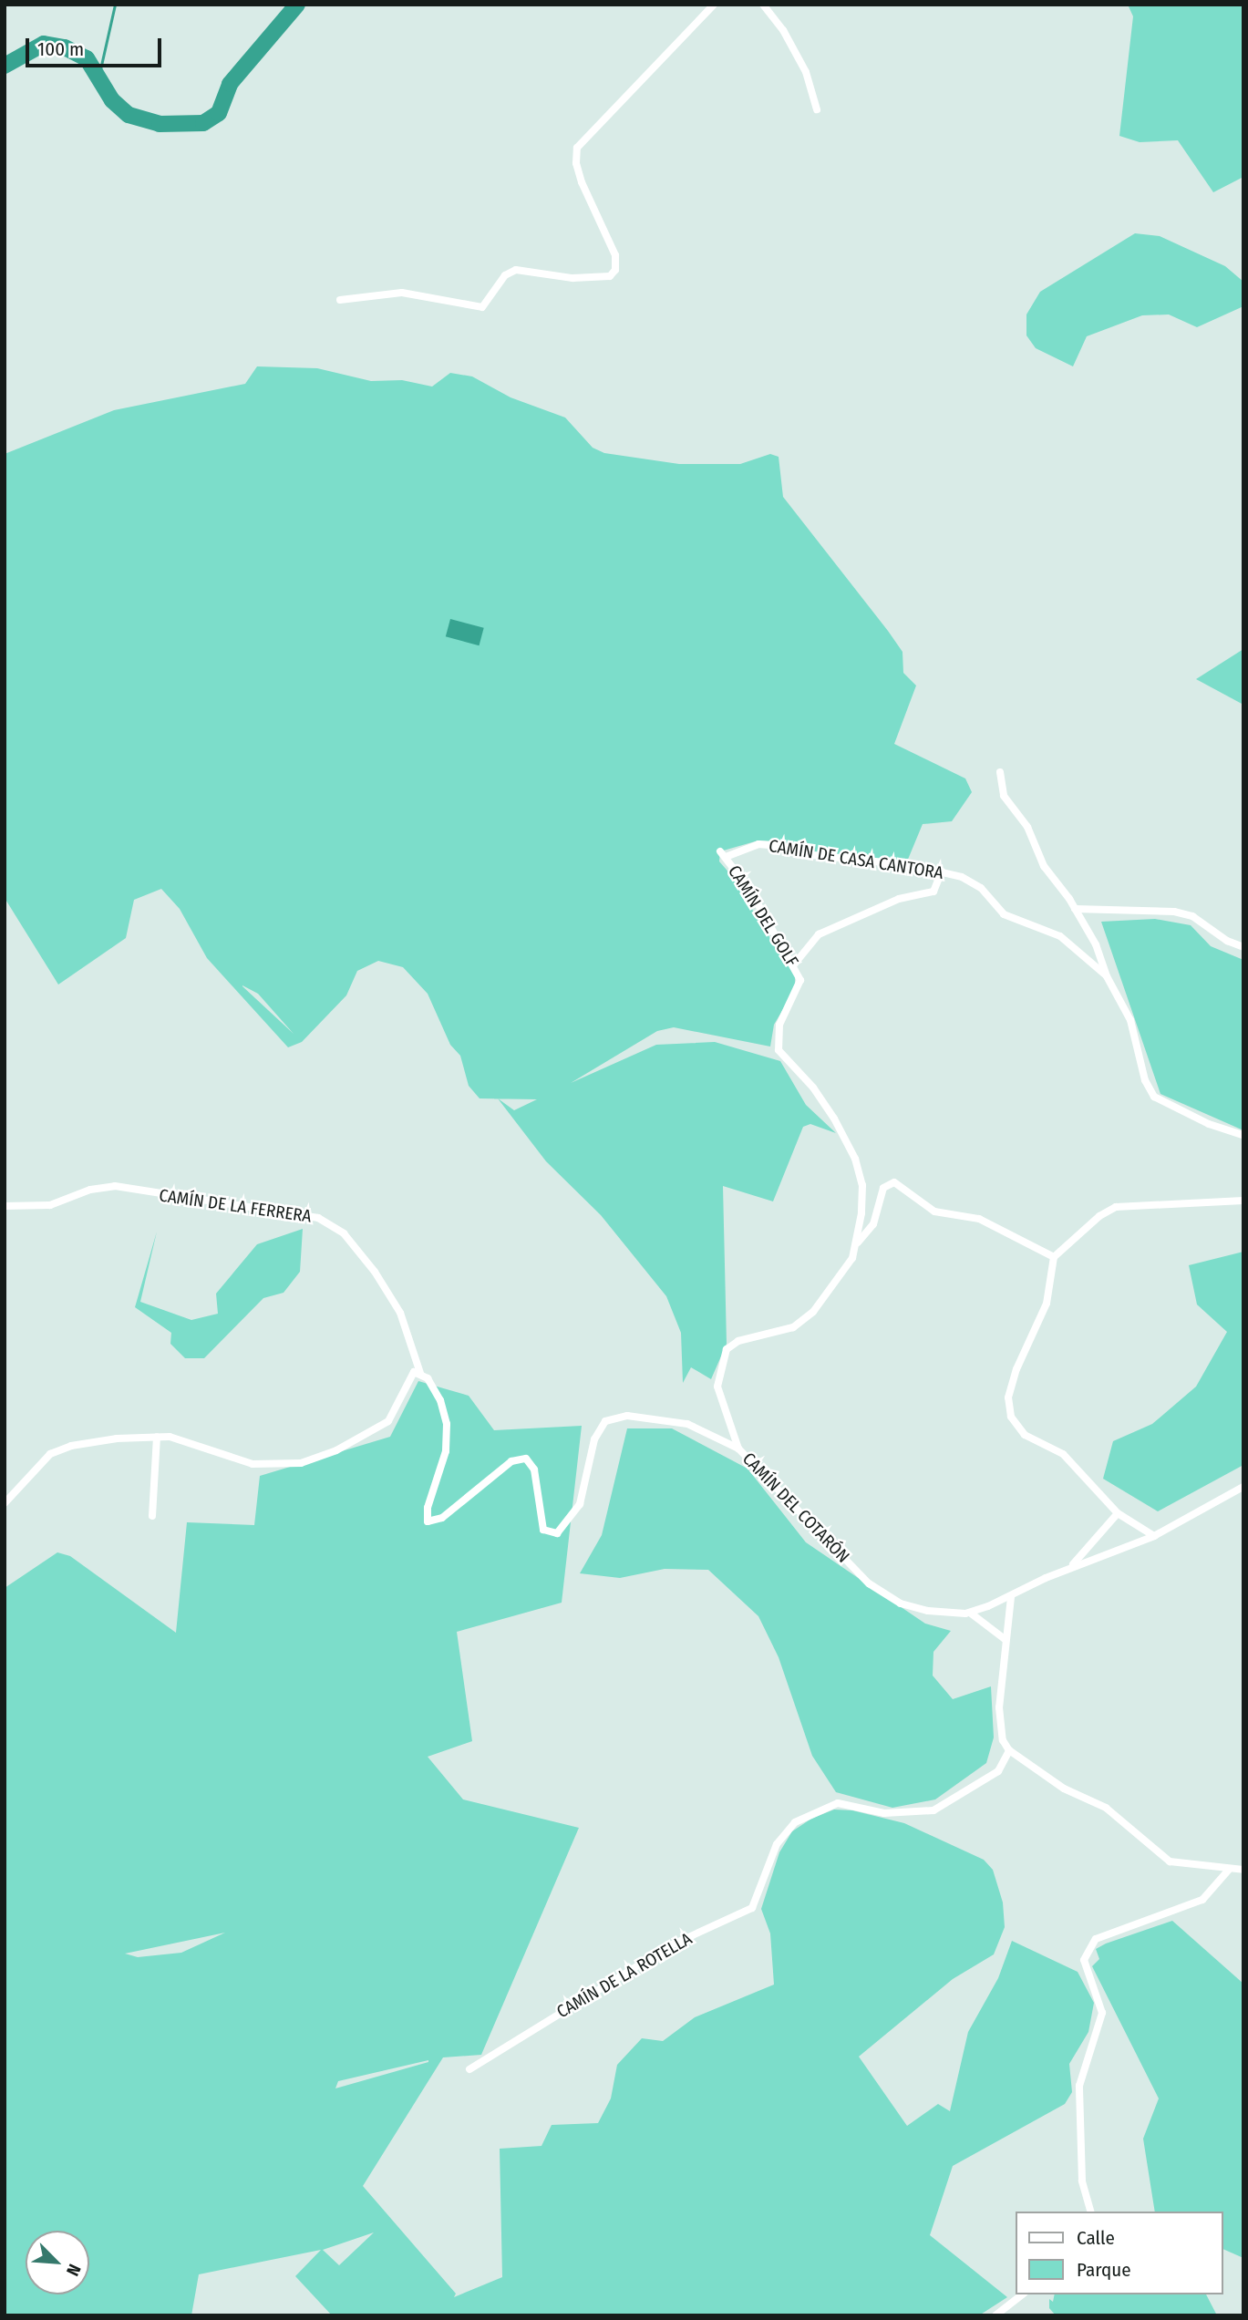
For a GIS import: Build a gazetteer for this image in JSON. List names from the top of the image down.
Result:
{
  "streets": {
    "street": [
      "CAMÍN DE CASA CANTORA",
      "CAMÍN DEL GOLF",
      "CAMÍN DE LA FERRERA",
      "CAMÍN DEL COTARÓN",
      "CAMÍN DE LA ROTELLA"
    ]
  },
  "crossings": [
    ["CAMÍN DE CASA CANTORA", "CAMÍN DEL GOLF"],
    ["CAMÍN DEL GOLF", "CAMÍN DEL COTARÓN"],
    ["CAMÍN DE LA FERRERA", "CAMÍN DEL COTARÓN"]
  ],
  "legend": ["Calle", "Parque"],
  "scale_bar": "100 m",
  "north": "bottom right"
}
